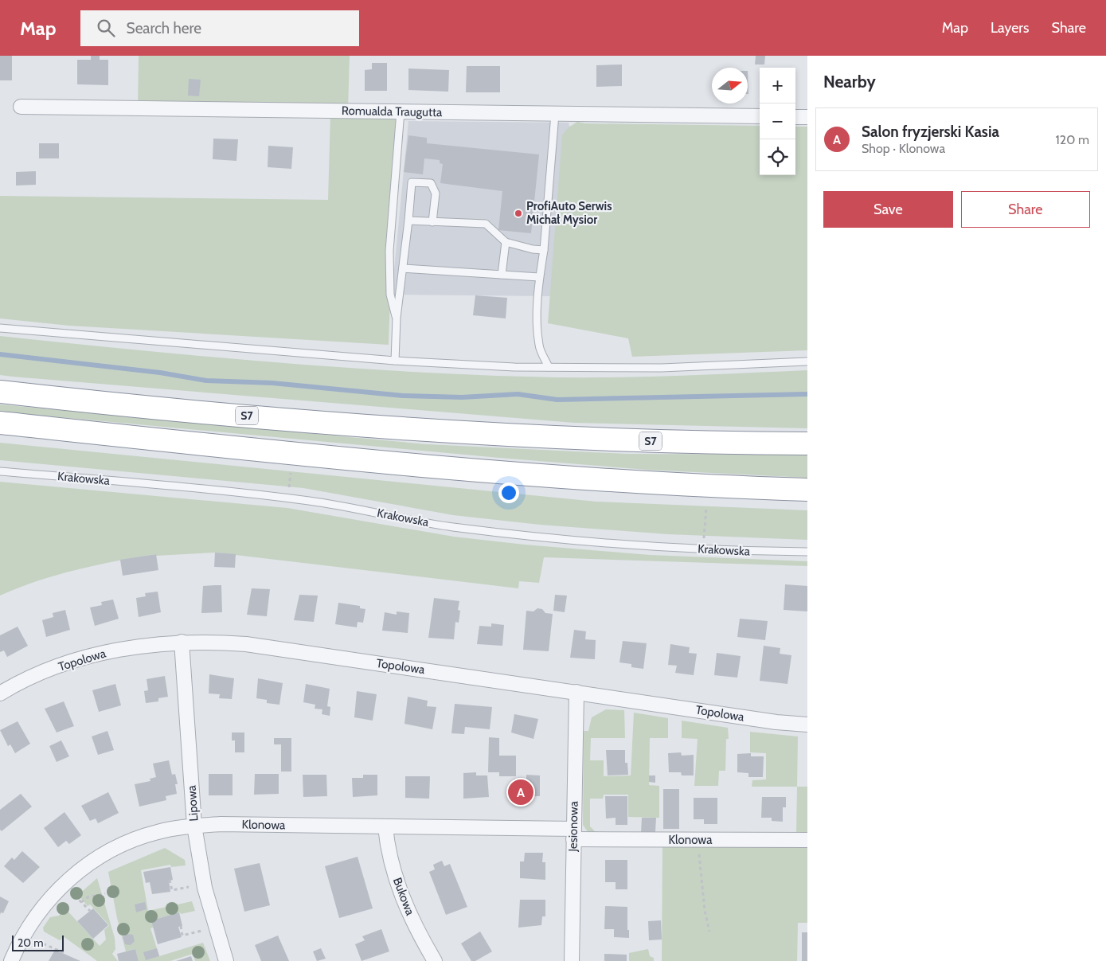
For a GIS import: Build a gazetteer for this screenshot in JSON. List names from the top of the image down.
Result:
{
  "streets": {
    "highway": ["S7"],
    "street": [
      "Romualda Traugutta",
      "Topolowa",
      "Lipowa",
      "Klonowa",
      "Jesionowa",
      "Bukowa"
    ],
    "lane": ["Krakowska"]
  },
  "crossings": [
    ["Topolowa", "Lipowa"],
    ["Topolowa", "Jesionowa"],
    ["Lipowa", "Klonowa"],
    ["Klonowa", "Jesionowa"],
    ["Klonowa", "Bukowa"]
  ],
  "places": ["ProfiAuto Serwis Michał Mysior"],
  "scale_bar": "20 m",
  "north": "right",
  "page": {
    "header": "Map",
    "search": "Search here",
    "nav": ["Map", "Layers", "Share"],
    "heading": "Nearby",
    "map_buttons": ["+", "−"],
    "list": [
      {
        "mark": "A",
        "name": "Salon fryzjerski Kasia",
        "note": "Shop · Klonowa",
        "value": "120 m"
      }
    ],
    "buttons": ["Save", "Share"],
    "pins": "A",
    "scale": "20 m"
  }
}
